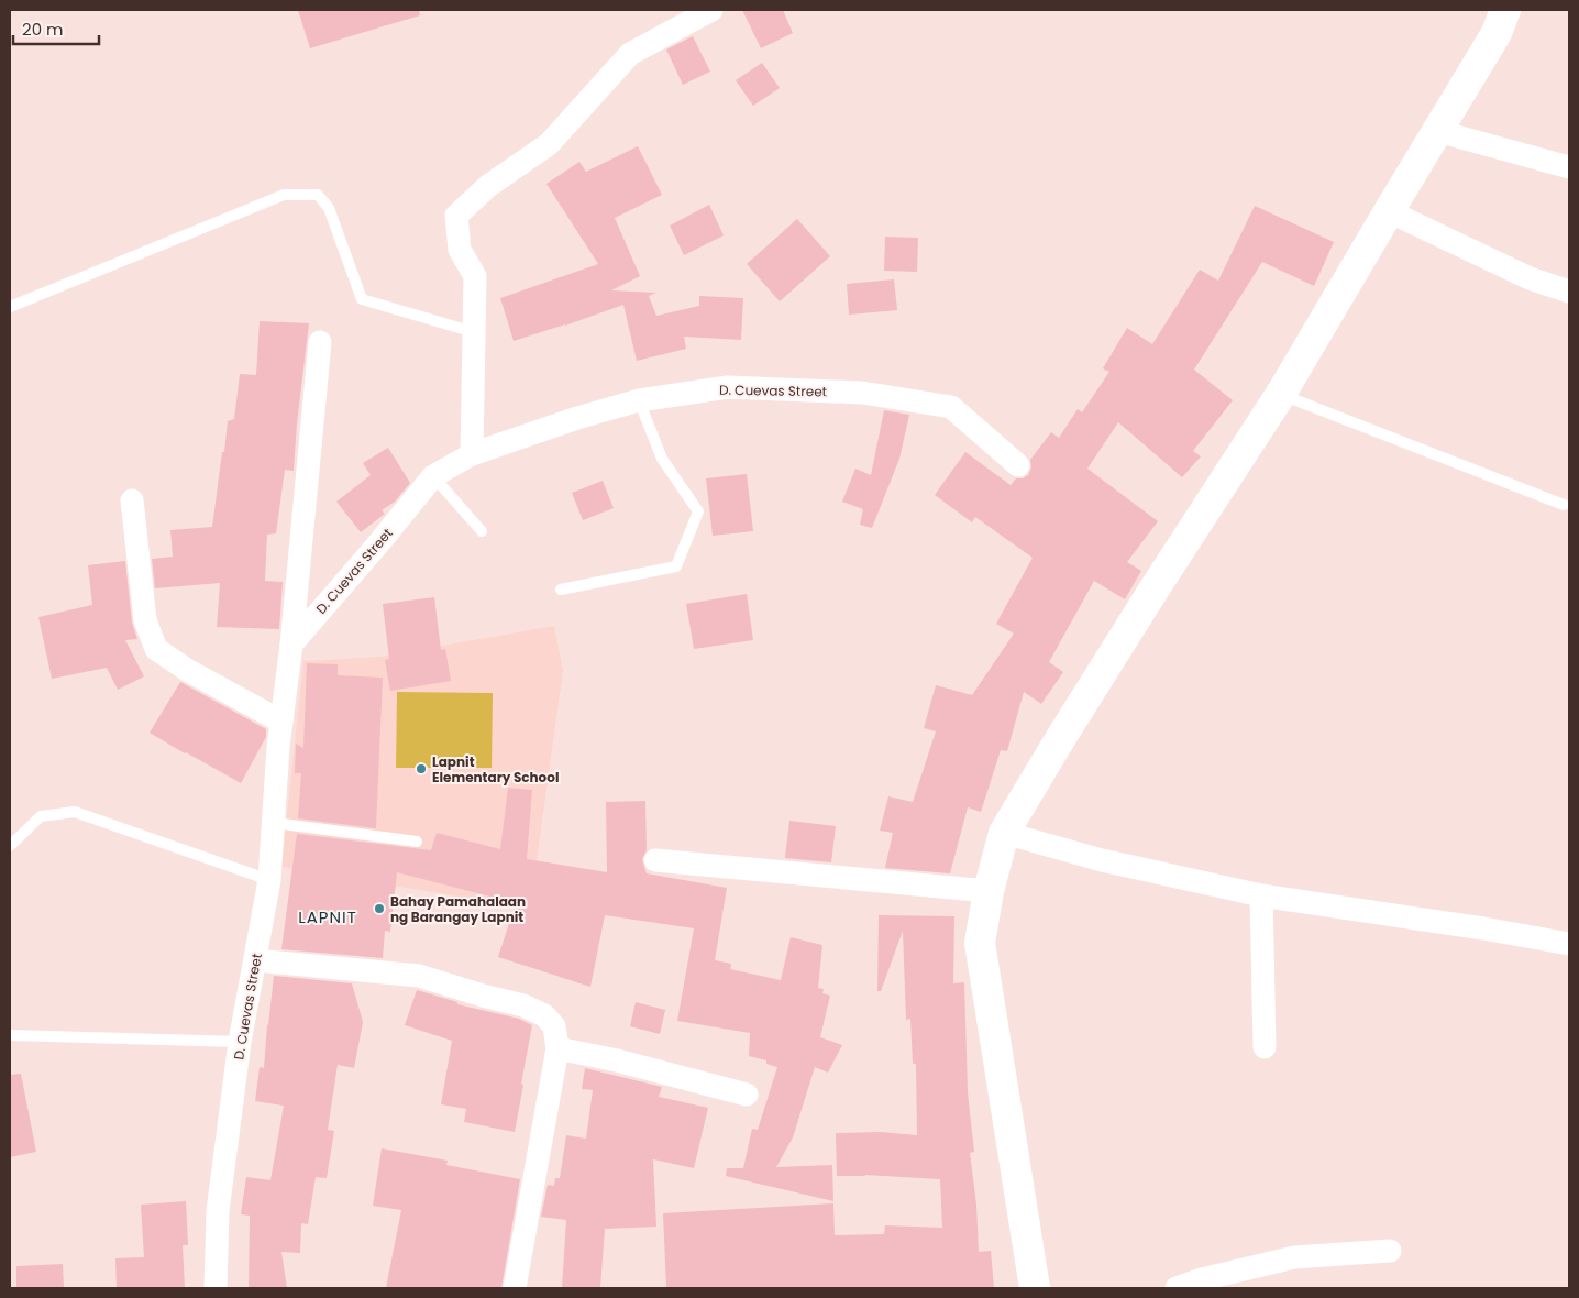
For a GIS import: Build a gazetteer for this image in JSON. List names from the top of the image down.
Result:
{
  "streets": {
    "street": ["D. Cuevas Street"]
  },
  "districts": ["LAPNIT"],
  "places": ["Lapnit Elementary School", "Bahay Pamahalaan ng Barangay Lapnit"],
  "scale_bar": "20 m"
}
